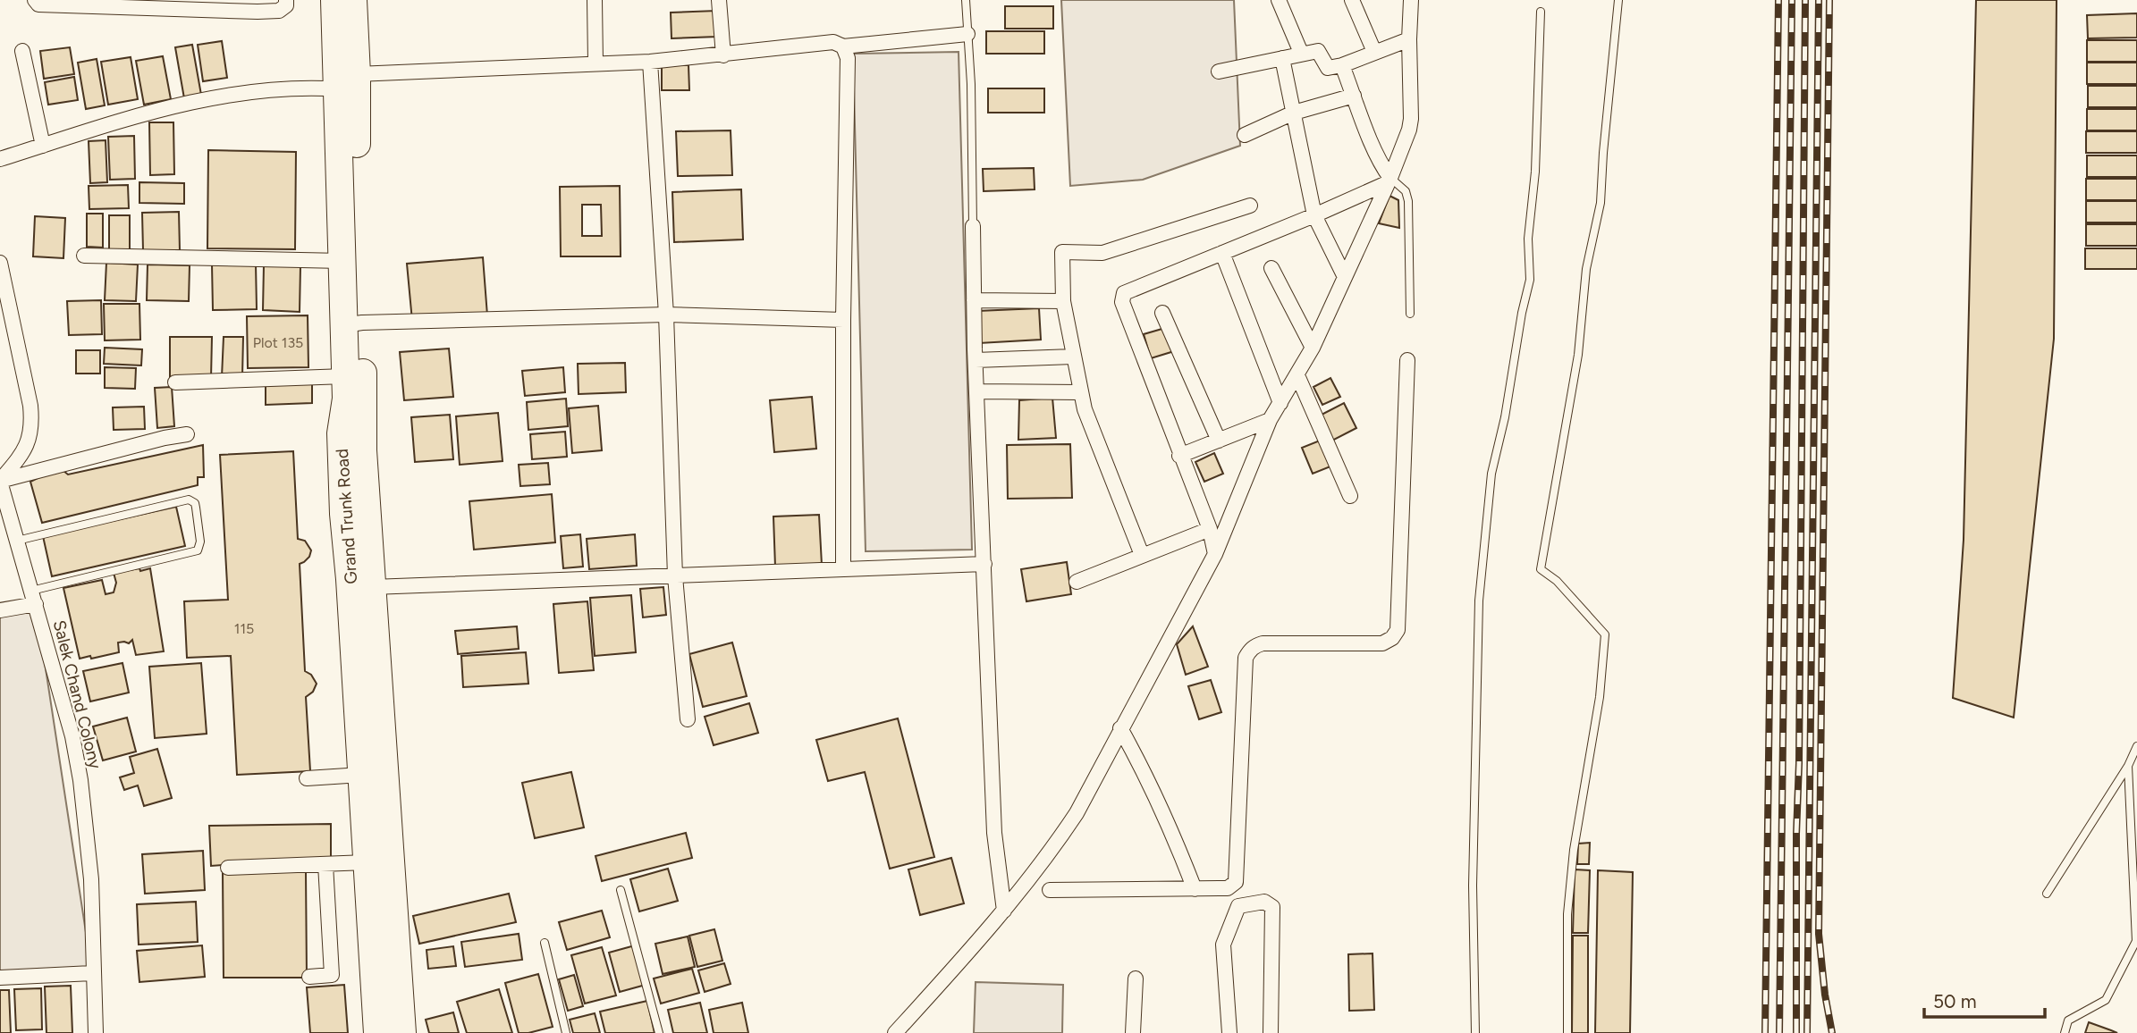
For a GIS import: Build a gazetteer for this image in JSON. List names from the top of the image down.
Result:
{
  "streets": {
    "highway": ["Grand Trunk Road"],
    "street": ["Salek Chand Colony"]
  },
  "house_numbers": ["Plot 135", "115"],
  "scale_bar": "50 m"
}
